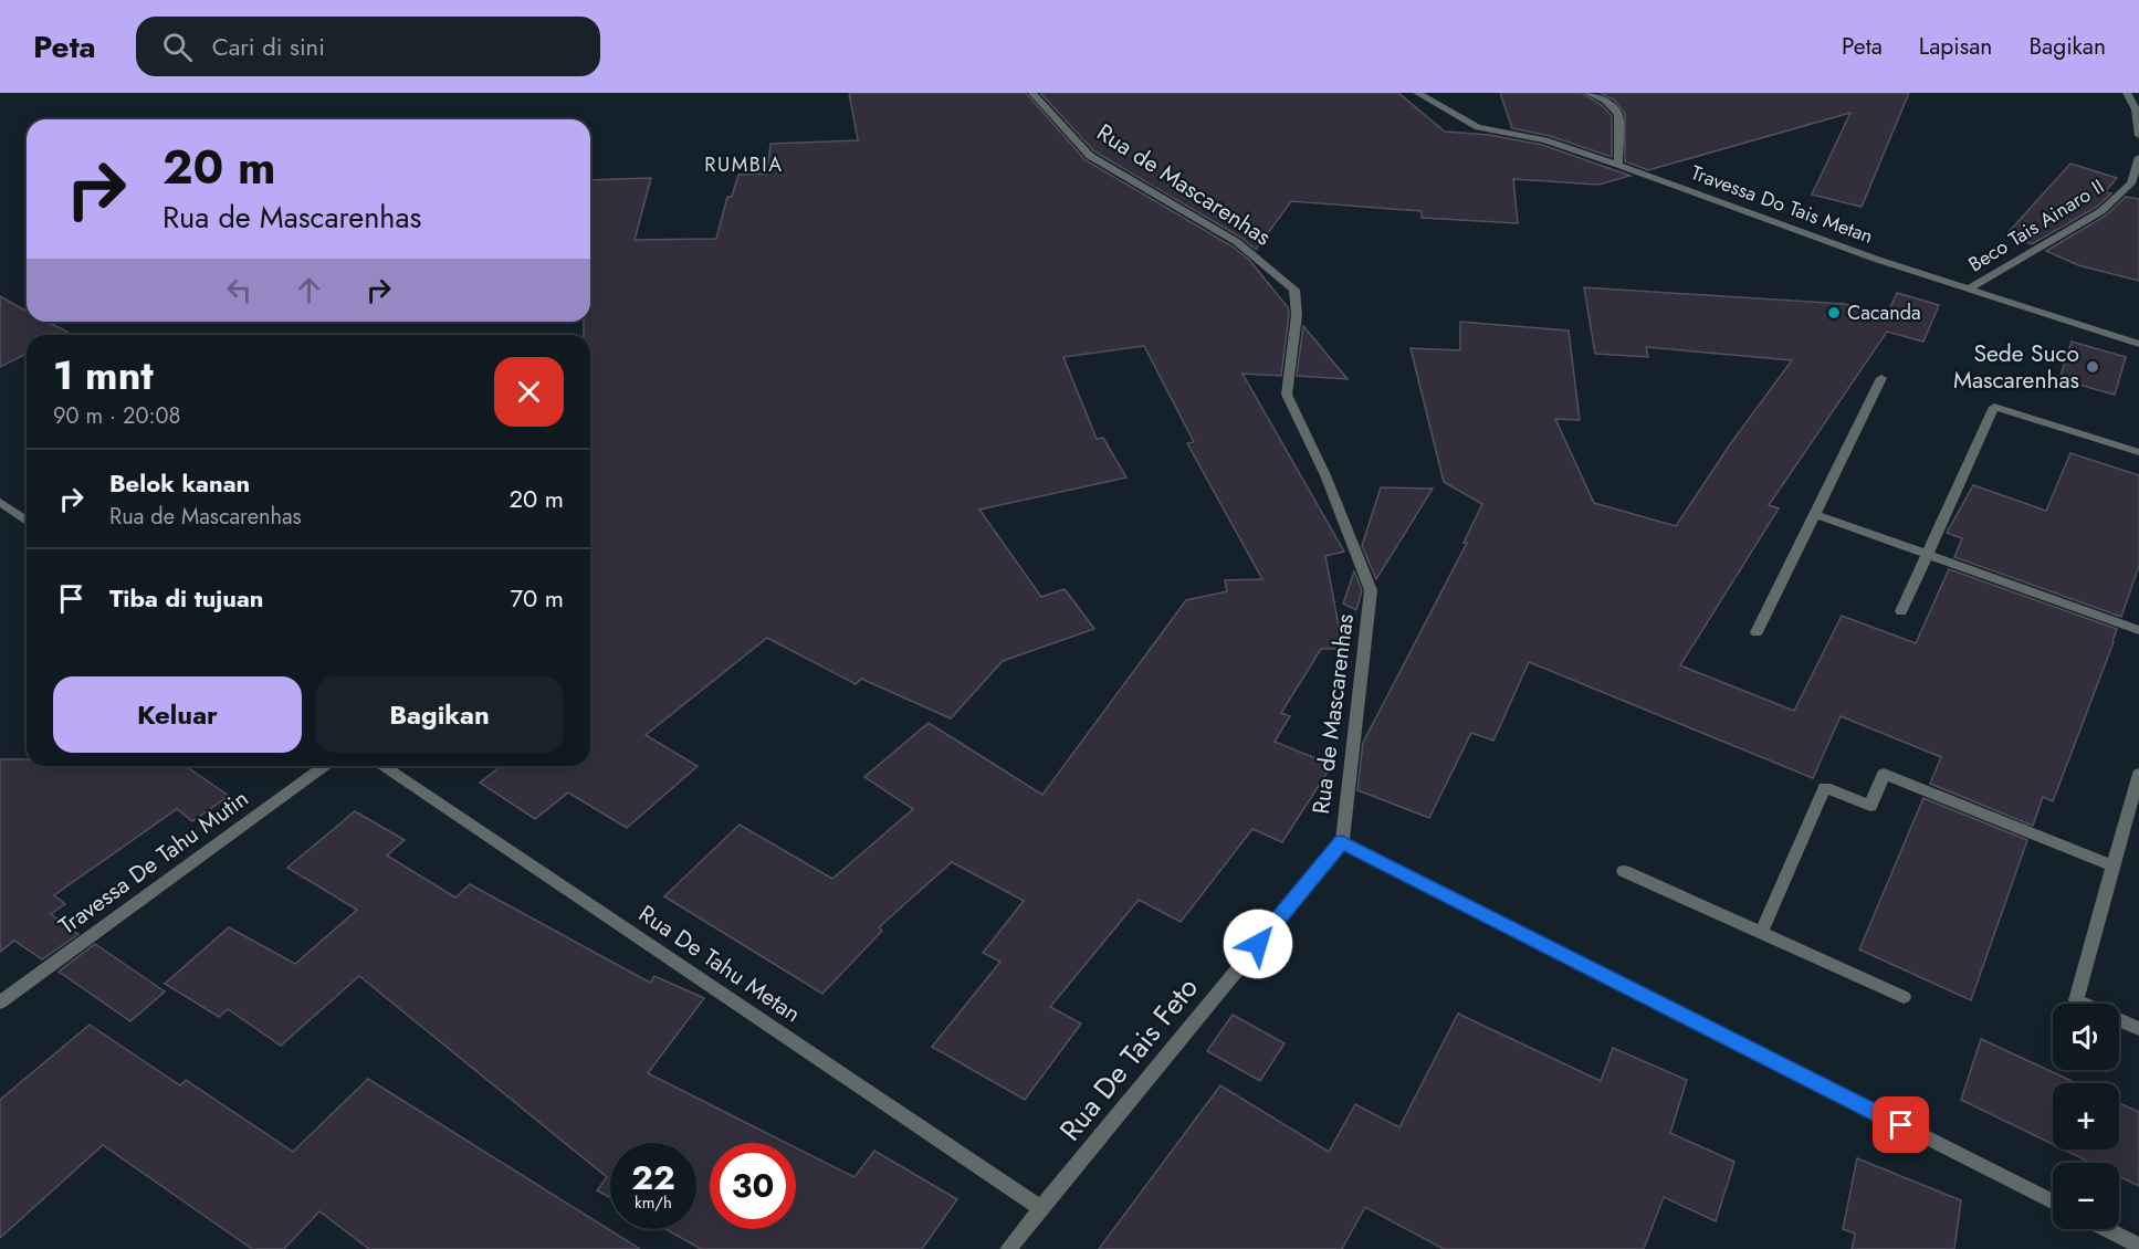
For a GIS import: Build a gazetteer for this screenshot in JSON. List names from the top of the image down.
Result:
{
  "streets": {
    "street": [
      "Rua de Mascarenhas",
      "Travessa Do Tais Metan",
      "Beco Tais Ainaro II",
      "Travessa De Tahu Mutin",
      "Rua De Tahu Metan",
      "Rua De Tais Feto"
    ]
  },
  "crossings": [
    ["Rua de Mascarenhas", "Rua De Tais Feto"],
    ["Travessa Do Tais Metan", "Beco Tais Ainaro II"],
    ["Rua De Tahu Metan", "Rua De Tais Feto"]
  ],
  "districts": ["RUMBIA"],
  "places": ["Cacanda", "Sede Suco Mascarenhas"],
  "page": {
    "header": "Peta",
    "search": "Cari di sini",
    "nav": ["Peta", "Lapisan", "Bagikan"],
    "turn": ["20 m", "Rua de Mascarenhas"],
    "heading": ["1 mnt", "90 m · 20:08"],
    "list": [
      {
        "name": "Belok kanan",
        "note": "Rua de Mascarenhas",
        "value": "20 m"
      },
      {
        "name": "Tiba di tujuan",
        "value": "70 m"
      }
    ],
    "buttons": ["Keluar", "Bagikan"],
    "map_buttons": ["+", "−"],
    "speed": "22 km/h",
    "limit": "30"
  }
}
